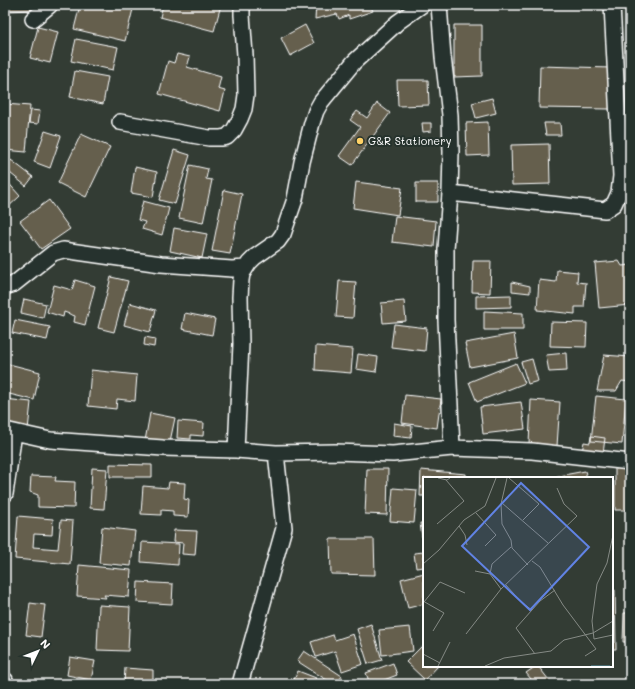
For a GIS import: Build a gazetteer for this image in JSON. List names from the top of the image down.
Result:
{
  "places": ["G&R Stationery"],
  "north": "top right"
}
